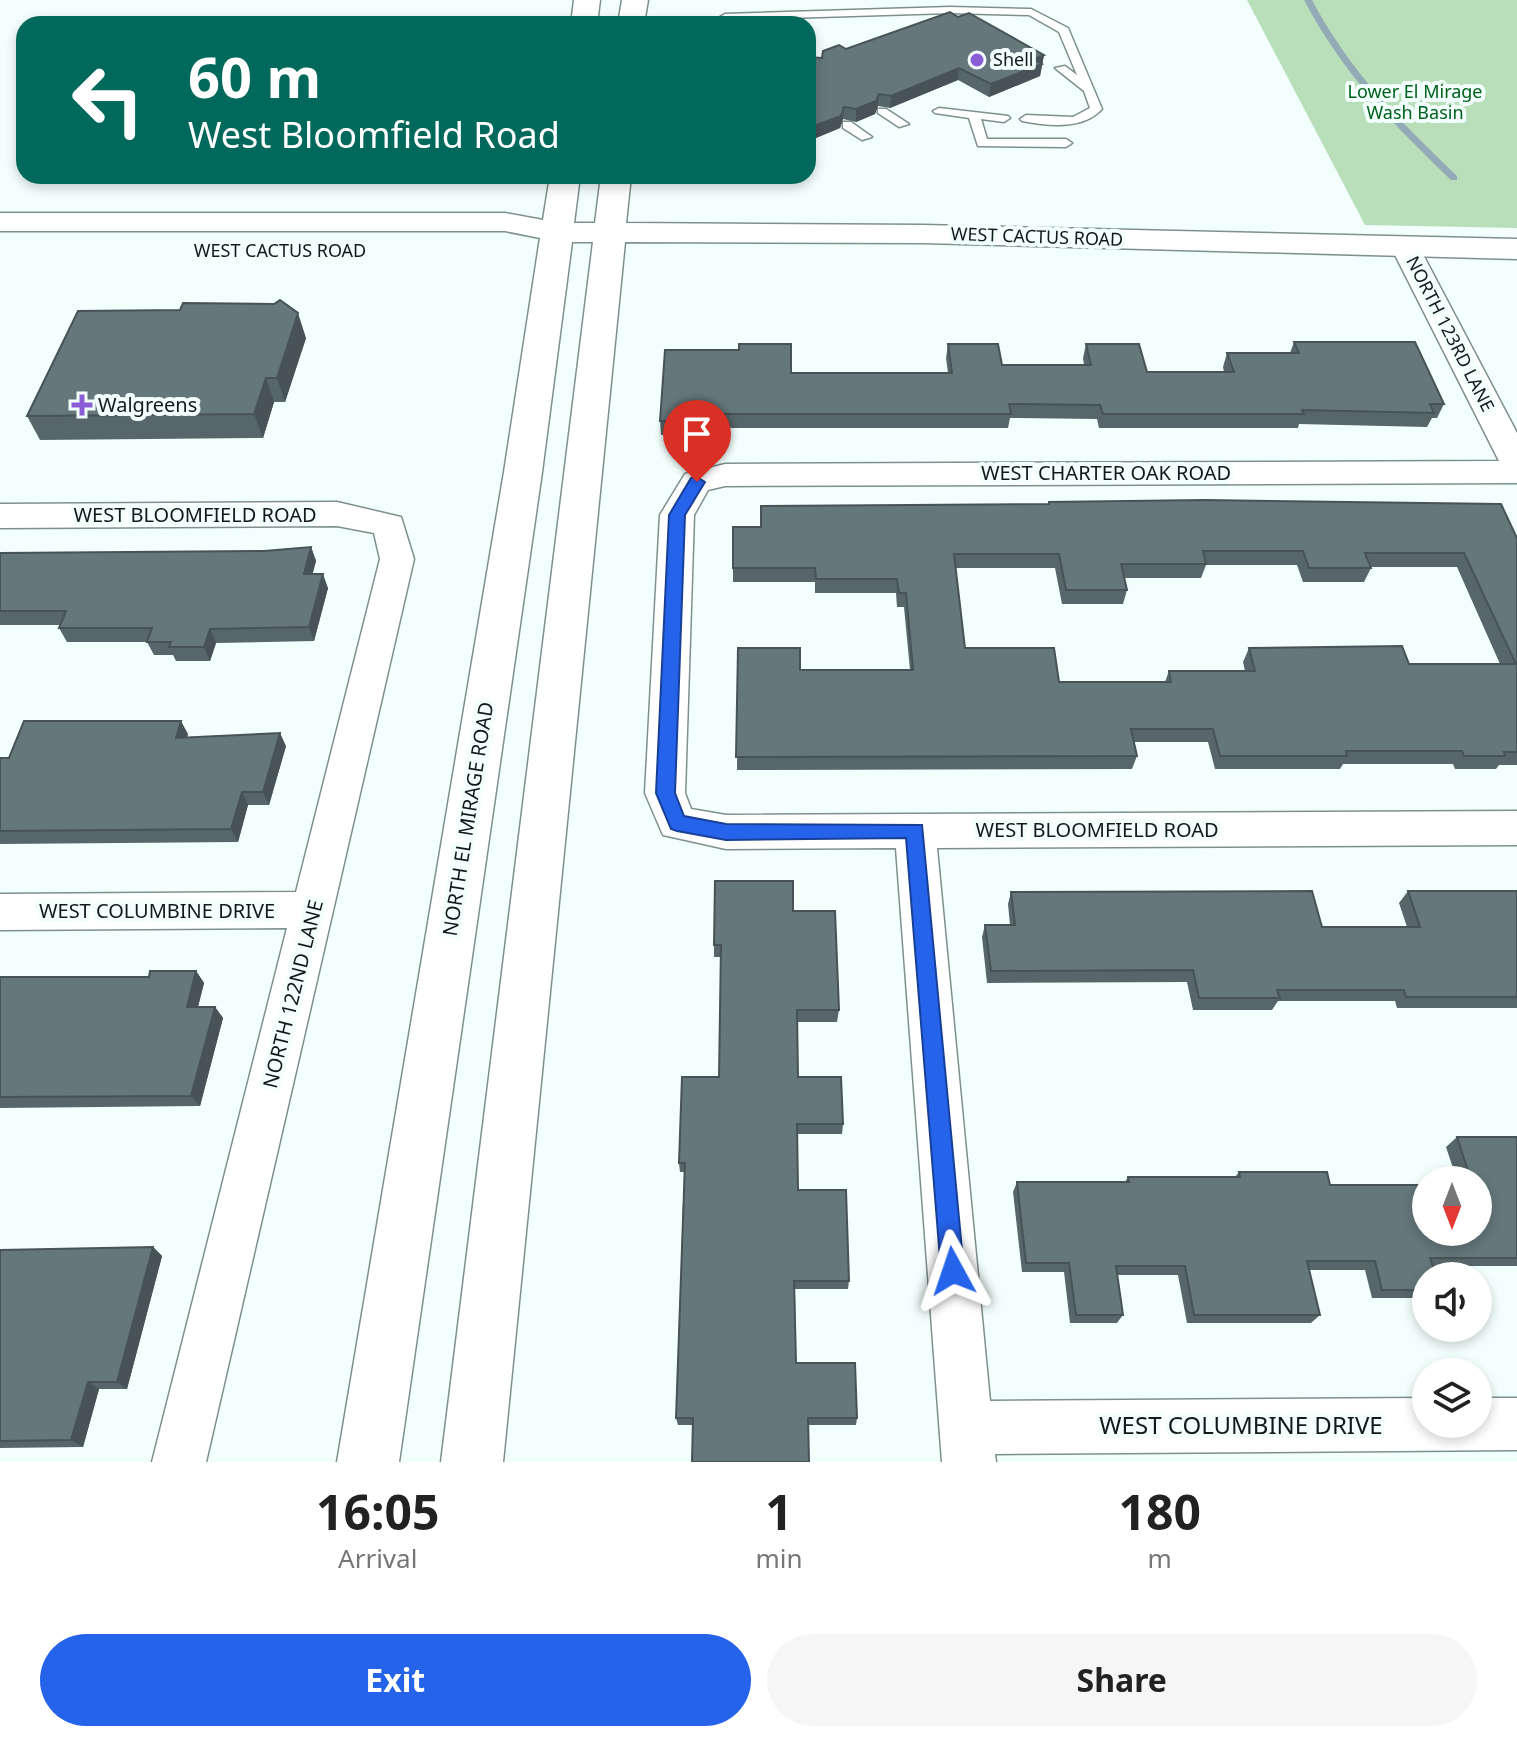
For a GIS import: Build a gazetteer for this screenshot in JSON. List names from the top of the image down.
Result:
{
  "streets": {
    "main road": ["WEST CACTUS ROAD", "NORTH EL MIRAGE ROAD"],
    "street": [
      "NORTH 123RD LANE",
      "WEST CHARTER OAK ROAD",
      "WEST BLOOMFIELD ROAD",
      "WEST COLUMBINE DRIVE",
      "NORTH 122ND LANE"
    ]
  },
  "crossings": [
    ["WEST CACTUS ROAD", "NORTH 123RD LANE"],
    ["WEST CACTUS ROAD", "NORTH EL MIRAGE ROAD"],
    ["WEST CHARTER OAK ROAD", "WEST BLOOMFIELD ROAD"],
    ["WEST BLOOMFIELD ROAD", "NORTH 122ND LANE"],
    ["WEST COLUMBINE DRIVE", "NORTH 122ND LANE"]
  ],
  "parks": ["Lower El Mirage Wash Basin"],
  "places": {
    "other": ["Shell"],
    "health": ["Walgreens"]
  },
  "north": "bottom",
  "page": {
    "turn": ["60 m", "West Bloomfield Road"],
    "eta": [
      "16:05",
      "Arrival",
      "1",
      "min",
      "180",
      "m"
    ],
    "buttons": ["Exit", "Share"]
  }
}
